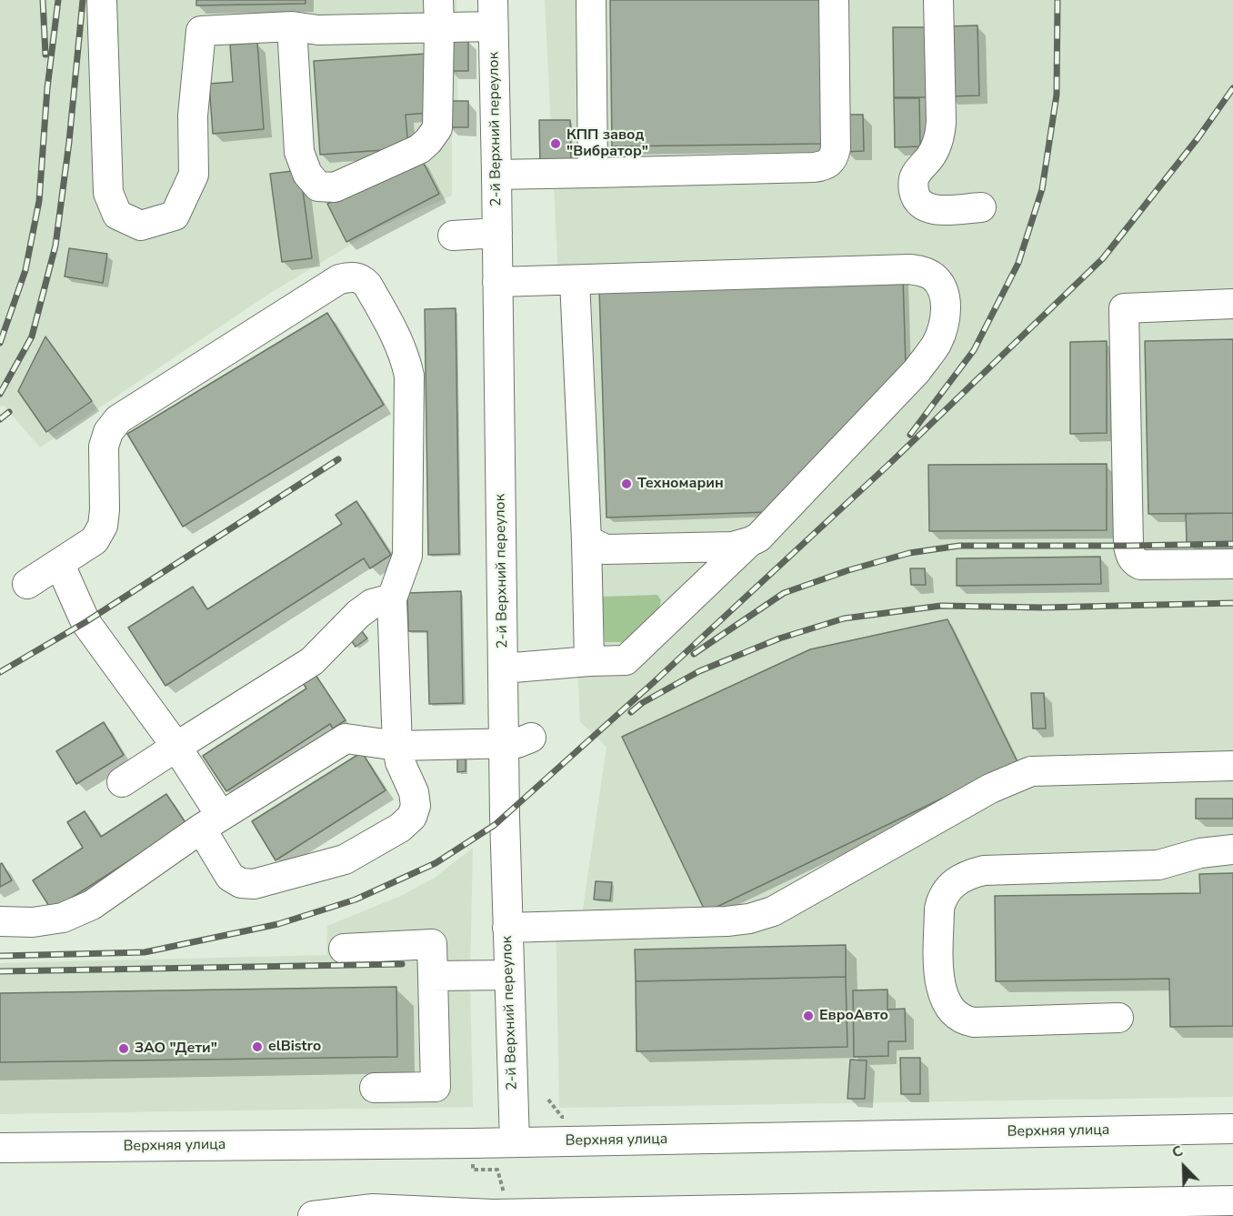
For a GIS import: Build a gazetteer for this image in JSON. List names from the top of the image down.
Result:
{
  "streets": {
    "street": ["2-й Верхний переулок", "Верхняя улица"]
  },
  "crossings": [
    ["2-й Верхний переулок", "Верхняя улица"]
  ],
  "places": [
    "КПП завод \"Вибратор\"",
    "Техномарин",
    "ЕвроАвто",
    "elBistro",
    "ЗАО \"Дети\""
  ],
  "north": "top left"
}
